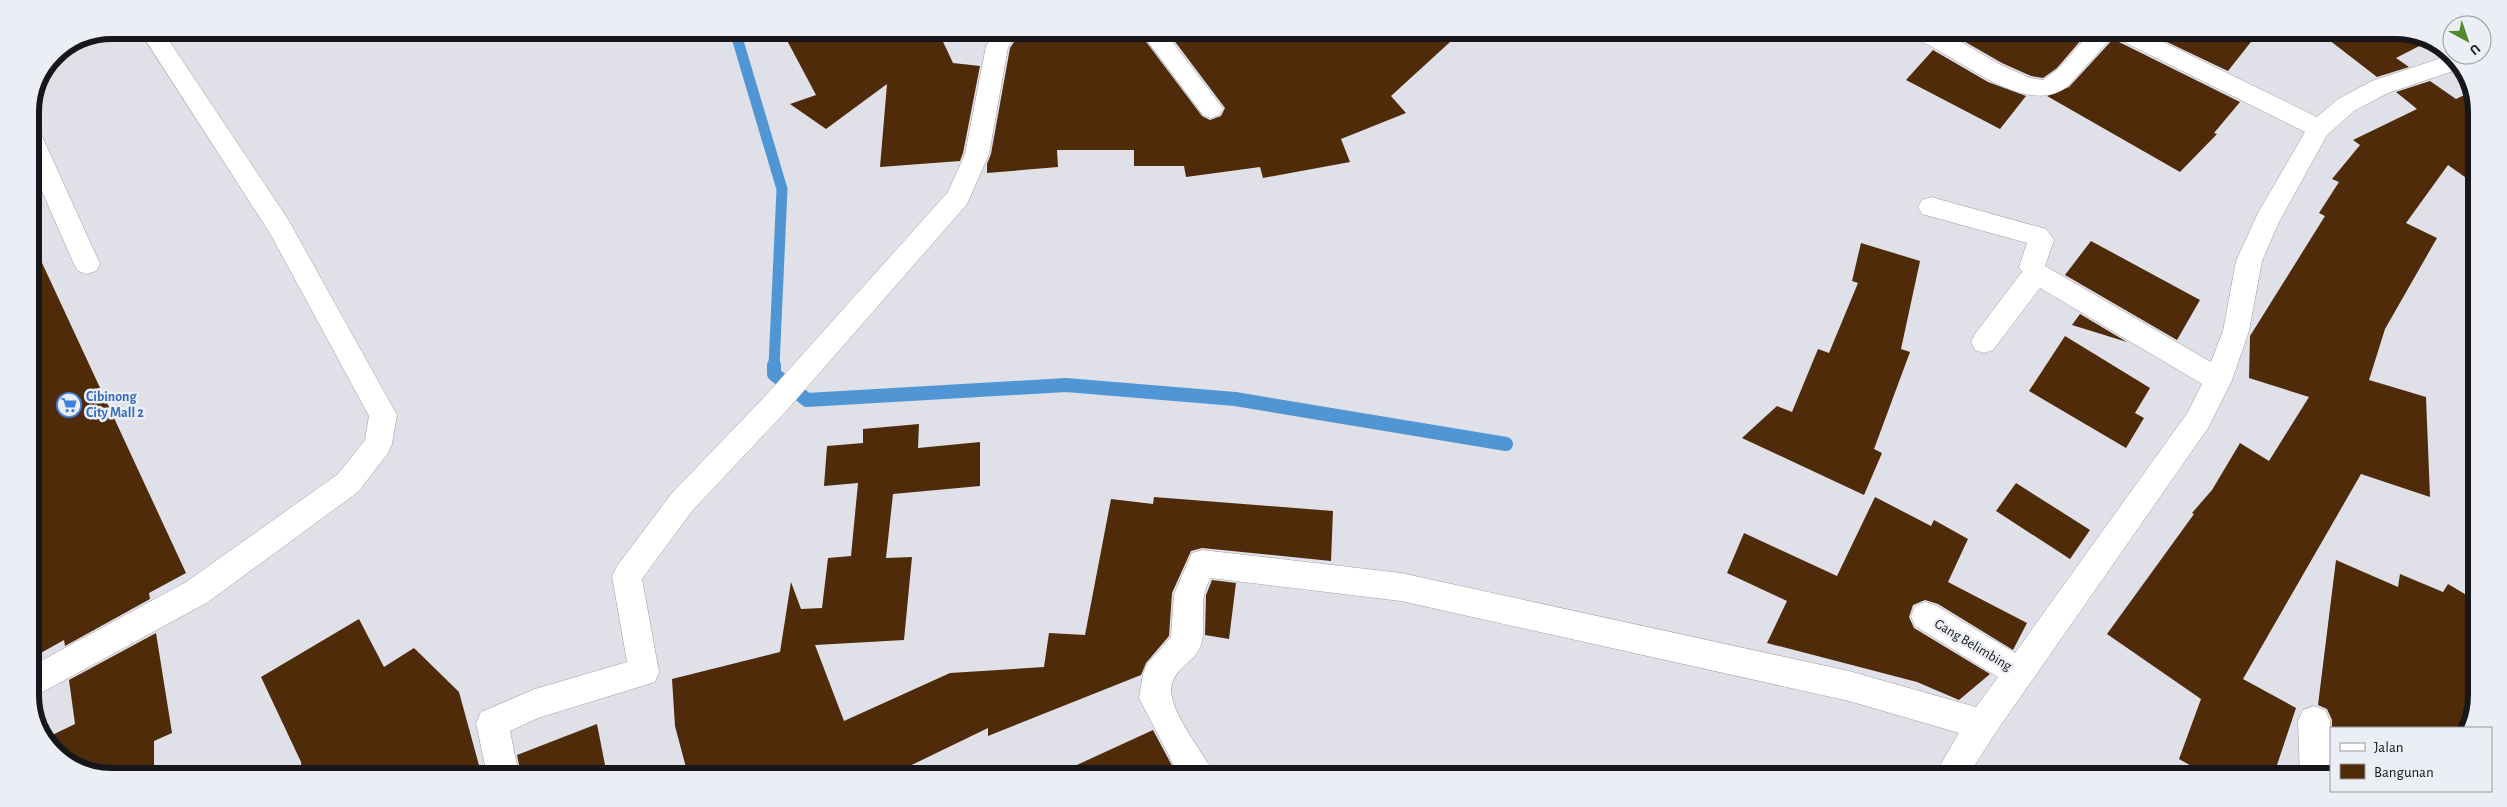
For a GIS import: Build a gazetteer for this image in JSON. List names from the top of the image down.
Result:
{
  "streets": {
    "street": ["Gang Belimbing"]
  },
  "places": {
    "supermarket": ["Cibinong City Mall 2"]
  },
  "legend": ["Jalan", "Bangunan"],
  "north": "bottom right"
}
